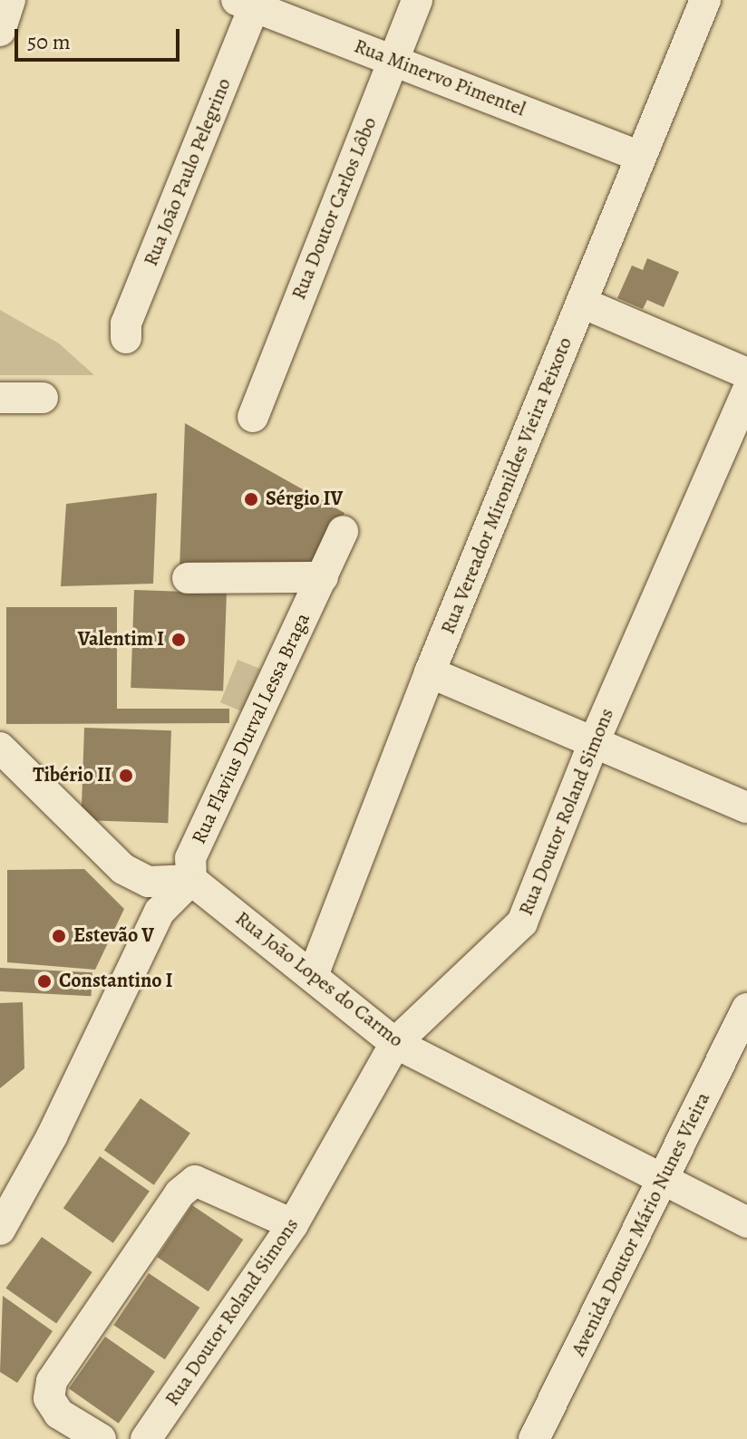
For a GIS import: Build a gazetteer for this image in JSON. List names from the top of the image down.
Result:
{
  "streets": {
    "street": [
      "Rua Minervo Pimentel",
      "Rua João Paulo Pelegrino",
      "Rua Doutor Carlos Lôbo",
      "Rua Vereador Mironildes Vieira Peixoto",
      "Rua Flavius Durval Lessa Braga",
      "Rua Doutor Roland Simons",
      "Rua João Lopes do Carmo",
      "Avenida Doutor Mário Nunes Vieira"
    ]
  },
  "crossings": [
    ["Rua Minervo Pimentel", "Rua João Paulo Pelegrino"],
    ["Rua Minervo Pimentel", "Rua Doutor Carlos Lôbo"],
    ["Rua Minervo Pimentel", "Rua Vereador Mironildes Vieira Peixoto"],
    ["Rua Vereador Mironildes Vieira Peixoto", "Rua João Lopes do Carmo"],
    ["Rua Flavius Durval Lessa Braga", "Rua João Lopes do Carmo"],
    ["Rua Doutor Roland Simons", "Rua João Lopes do Carmo"],
    ["Rua João Lopes do Carmo", "Avenida Doutor Mário Nunes Vieira"]
  ],
  "places": [
    "Sérgio IV",
    "Valentim I",
    "Tibério II",
    "Estevão V",
    "Constantino I"
  ],
  "scale_bar": "50 m"
}
